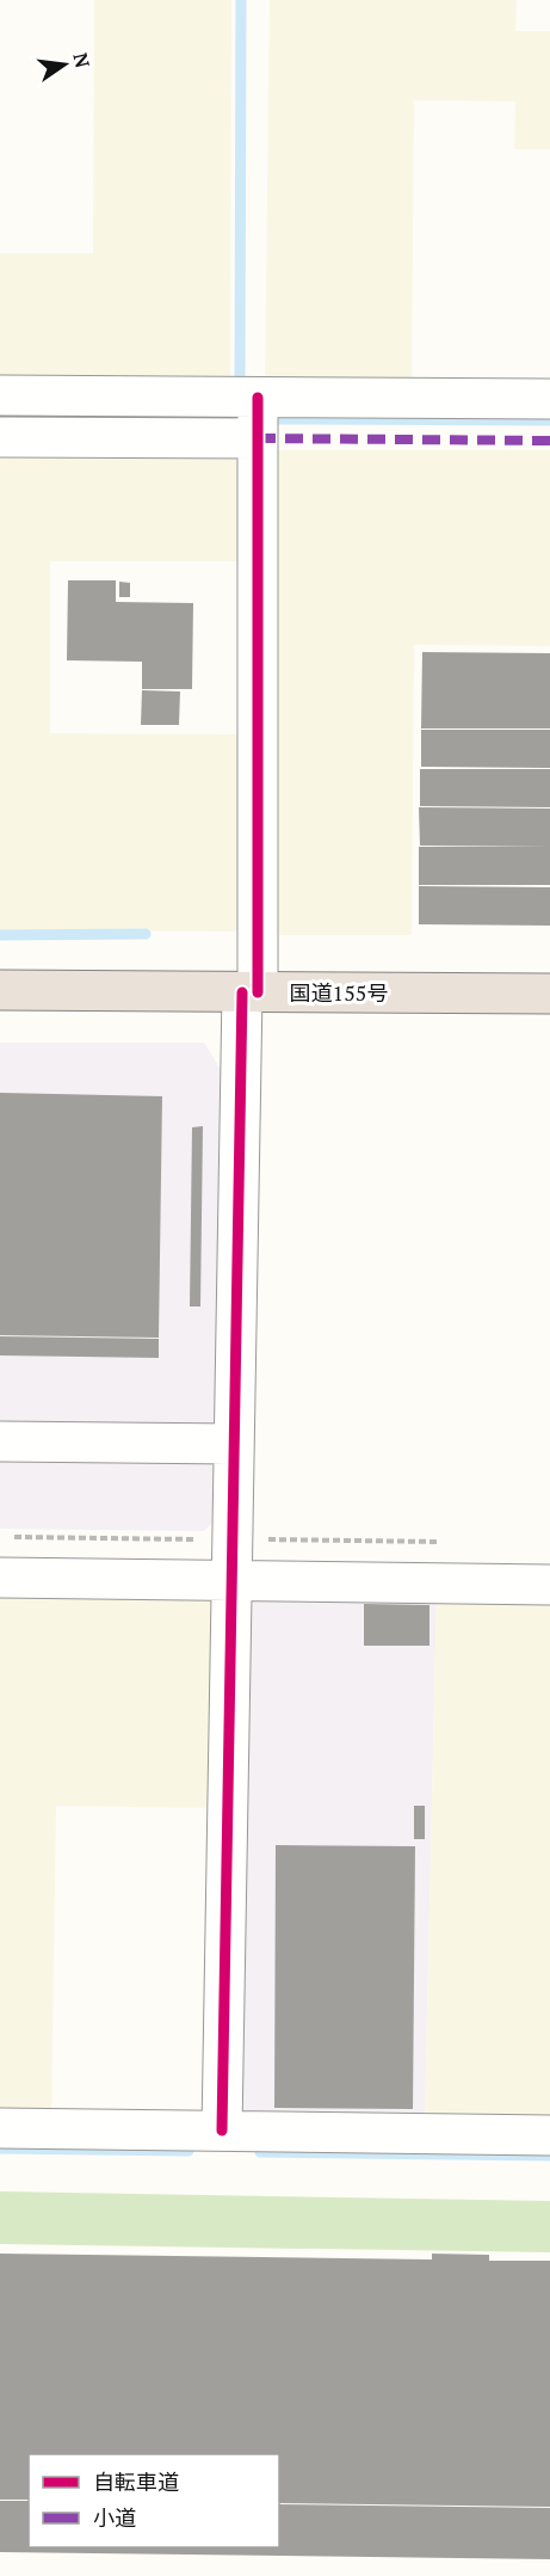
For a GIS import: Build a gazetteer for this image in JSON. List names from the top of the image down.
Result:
{
  "streets": {
    "highway": ["国道155号"]
  },
  "legend": ["自転車道", "小道"],
  "north": "right"
}
